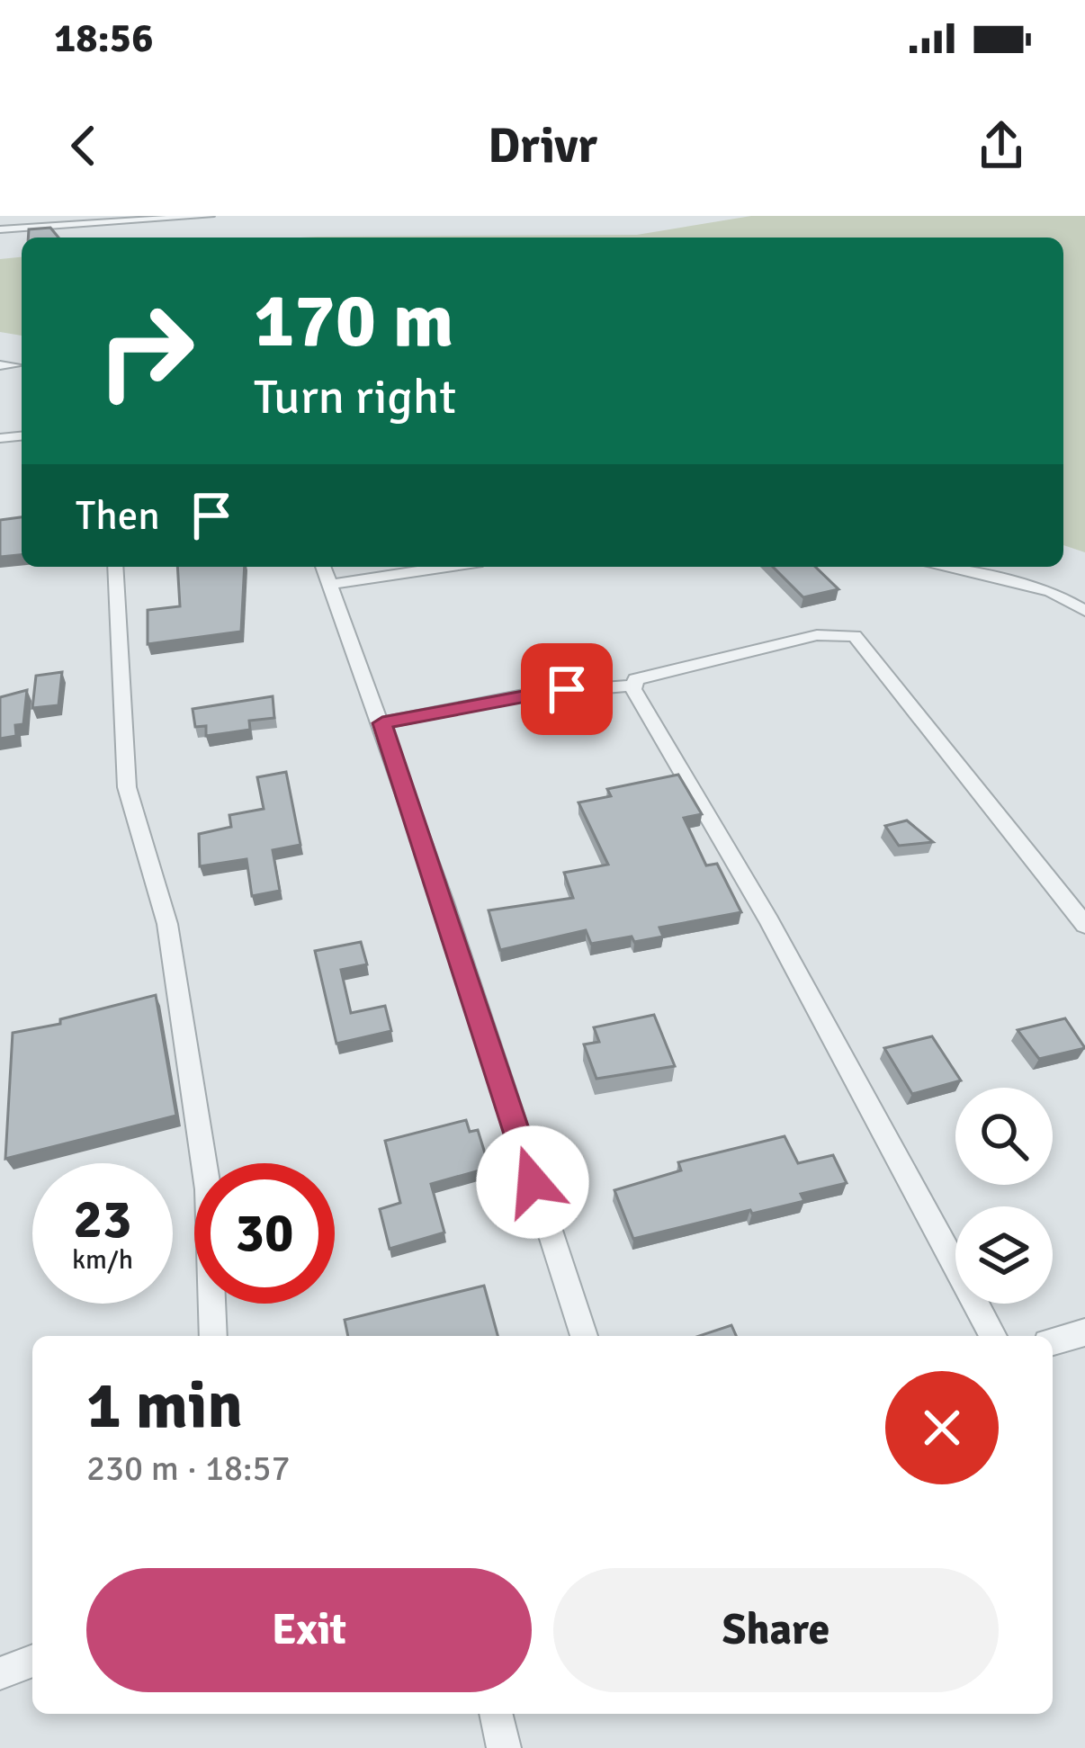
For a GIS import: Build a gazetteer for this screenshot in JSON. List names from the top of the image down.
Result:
{
  "page": {
    "status": "18:56",
    "header": "Drivr",
    "turn": ["170 m", "Turn right"],
    "then": "Then",
    "speed": "23 km/h",
    "limit": "30",
    "heading": ["1 min", "230 m · 18:57"],
    "buttons": ["Exit", "Share"]
  }
}
